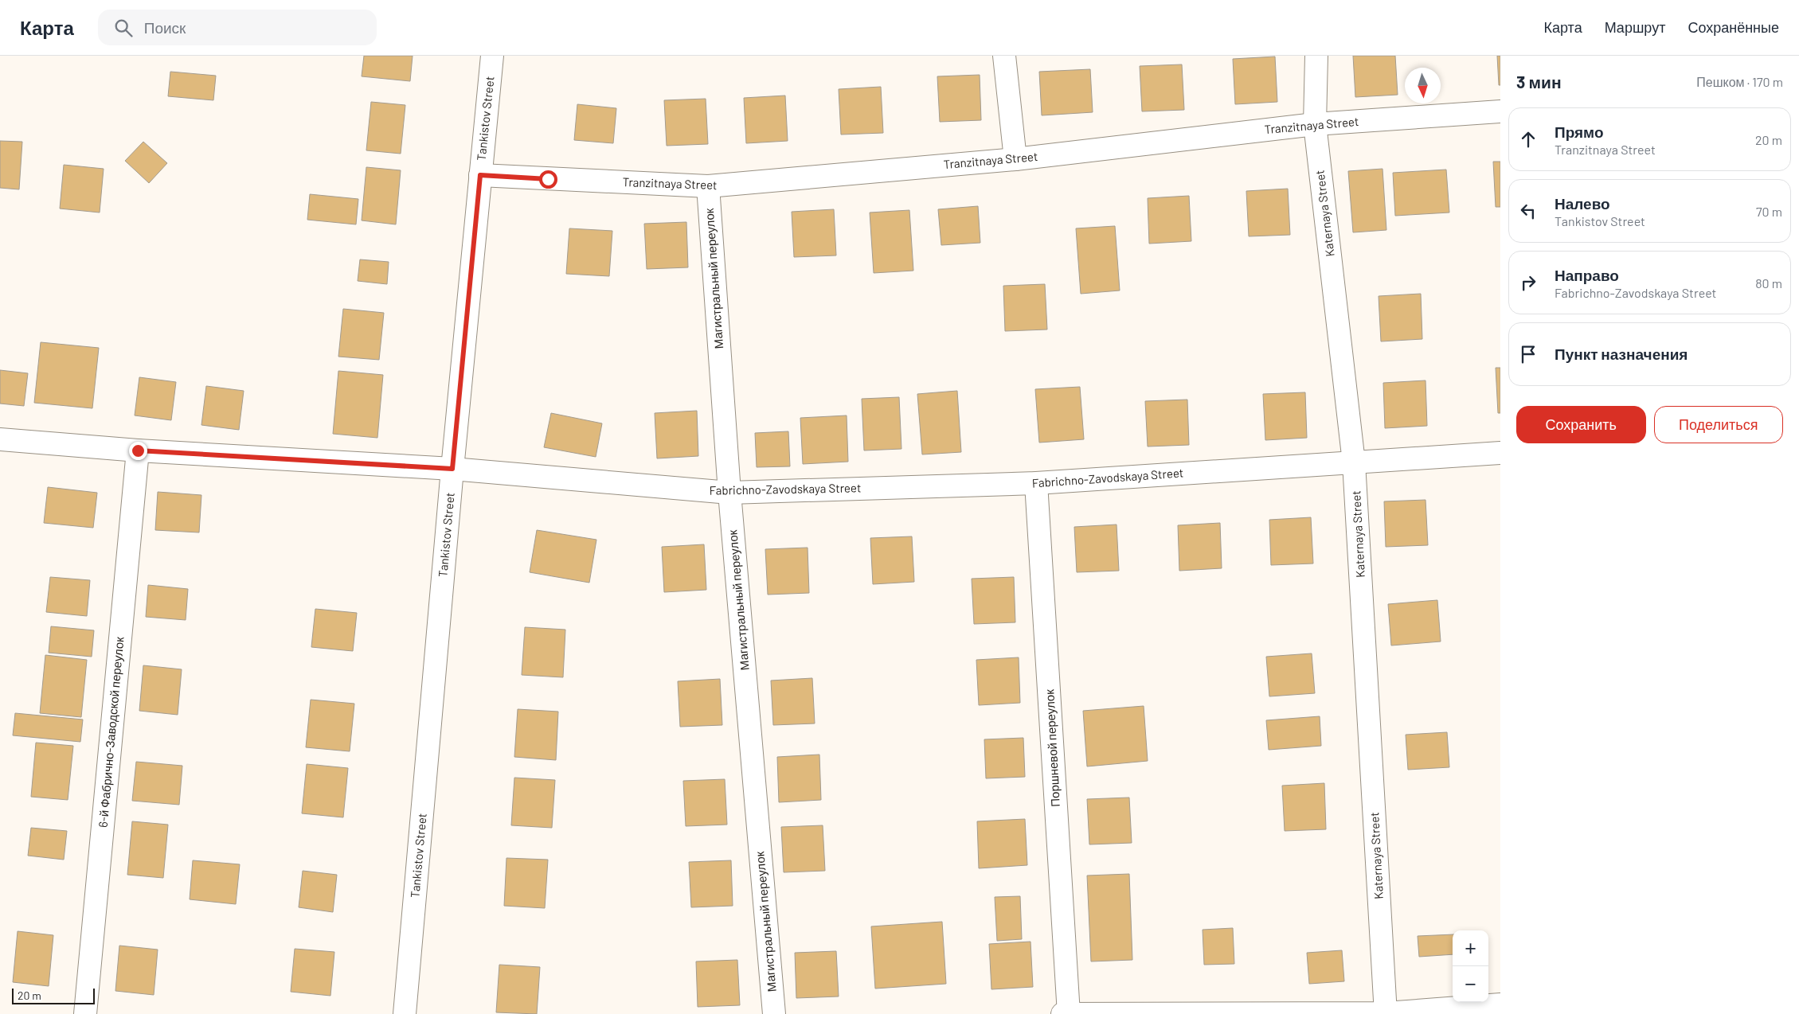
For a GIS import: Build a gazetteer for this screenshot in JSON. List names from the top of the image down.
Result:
{
  "streets": {
    "street": [
      "Tankistov Street",
      "Tranzitnaya Street",
      "Katernaya Street",
      "Магистральный переулок",
      "Fabrichno-Zavodskaya Street",
      "6-й Фабрично-Заводской переулок",
      "Поршневой переулок"
    ]
  },
  "crossings": [
    ["Tankistov Street", "Tranzitnaya Street"],
    ["Tankistov Street", "Fabrichno-Zavodskaya Street"],
    ["Tranzitnaya Street", "Katernaya Street"],
    ["Tranzitnaya Street", "Магистральный переулок"],
    ["Katernaya Street", "Fabrichno-Zavodskaya Street"],
    ["Магистральный переулок", "Fabrichno-Zavodskaya Street"],
    ["Fabrichno-Zavodskaya Street", "6-й Фабрично-Заводской переулок"],
    ["Fabrichno-Zavodskaya Street", "Поршневой переулок"]
  ],
  "scale_bar": "20 m",
  "north": "bottom",
  "page": {
    "header": "Карта",
    "search": "Поиск",
    "nav": ["Карта", "Маршрут", "Сохранённые"],
    "heading": ["3 мин", "Пешком · 170 m"],
    "list": [
      ["Прямо", "Tranzitnaya Street", "20 m"],
      ["Налево", "Tankistov Street", "70 m"],
      ["Направо", "Fabrichno-Zavodskaya Street", "80 m"],
      "Пункт назначения"
    ],
    "buttons": ["Сохранить", "Поделиться"],
    "map_buttons": ["+", "−"],
    "scale": "20 m"
  }
}
